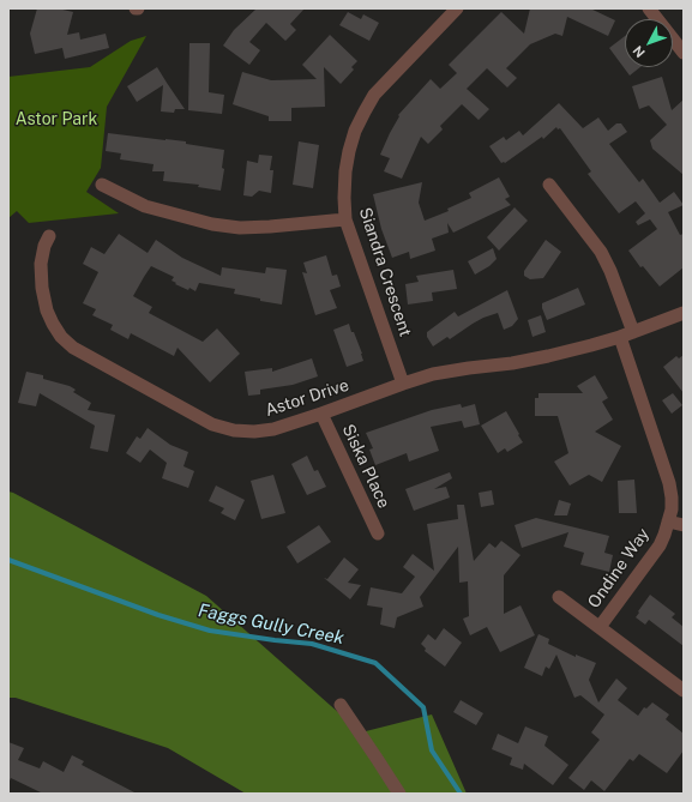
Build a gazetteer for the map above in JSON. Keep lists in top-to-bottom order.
{
  "streets": {
    "street": [
      "Siandra Crescent",
      "Astor Drive",
      "Siska Place",
      "Ondine Way"
    ]
  },
  "crossings": [
    ["Siandra Crescent", "Astor Drive"],
    ["Astor Drive", "Siska Place"],
    ["Astor Drive", "Ondine Way"]
  ],
  "water": ["Faggs Gully Creek"],
  "parks": ["Astor Park"],
  "north": "bottom left"
}
